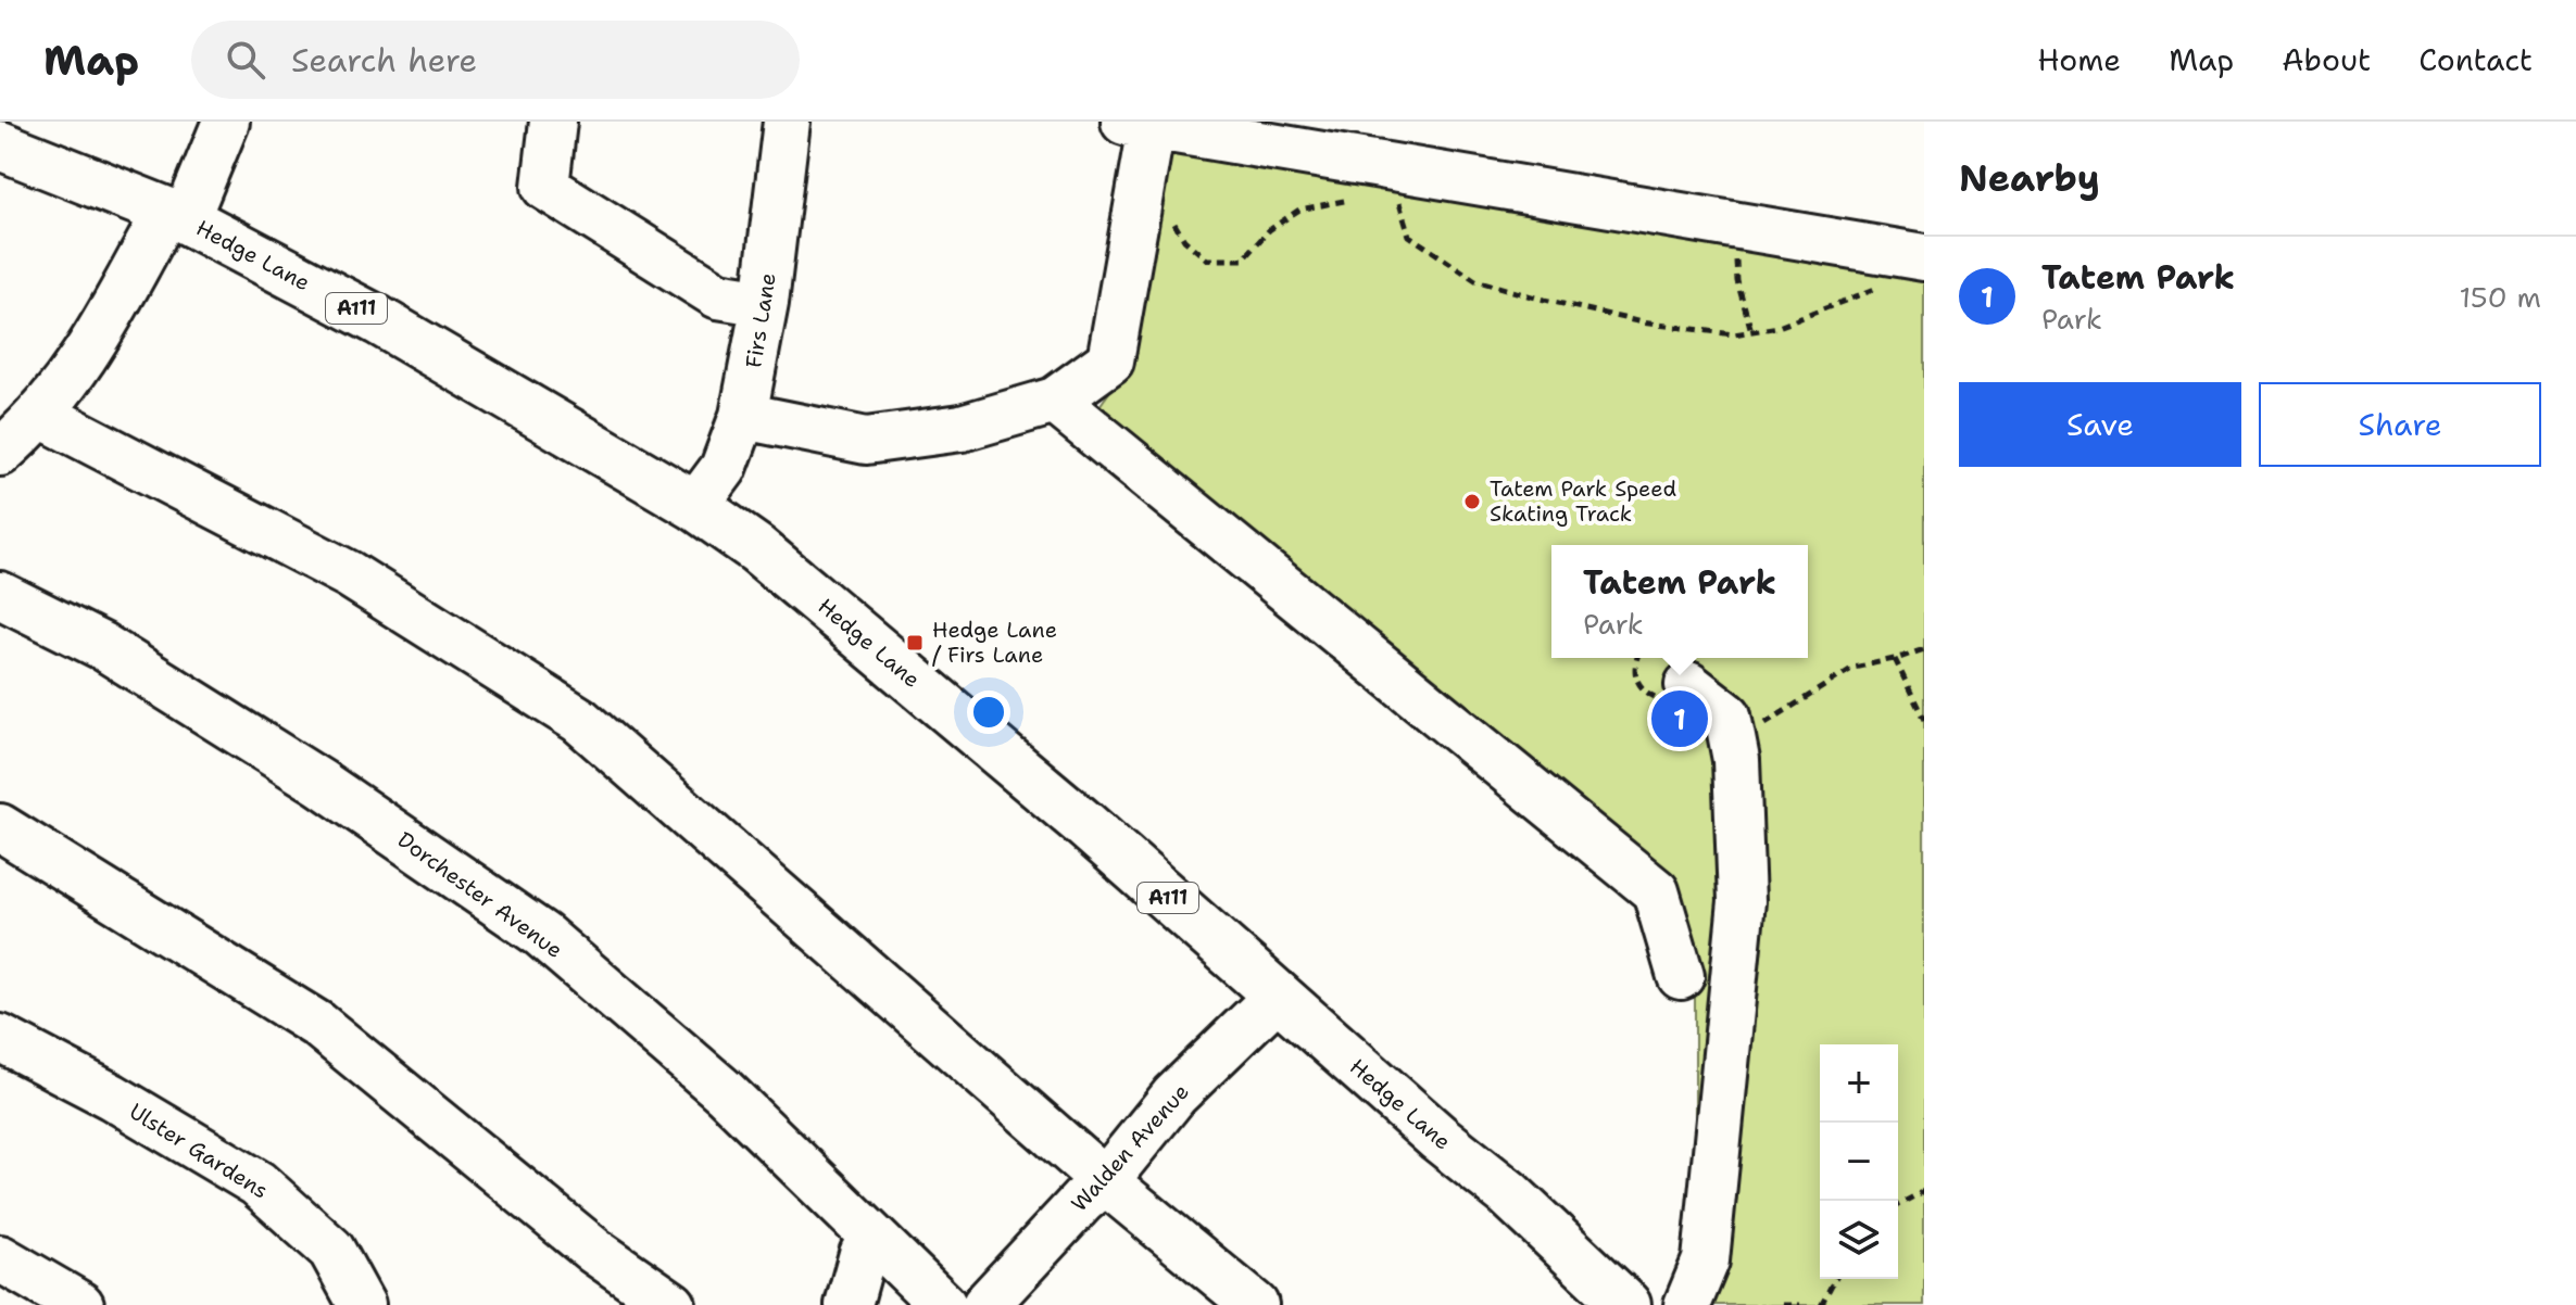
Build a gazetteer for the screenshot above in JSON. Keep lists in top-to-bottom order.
{
  "streets": {
    "main road": ["Hedge Lane", "A111"],
    "street": [
      "Firs Lane",
      "Dorchester Avenue",
      "Walden Avenue",
      "Ulster Gardens"
    ]
  },
  "crossings": [
    ["Hedge Lane", "Firs Lane"],
    ["Hedge Lane", "Walden Avenue"]
  ],
  "places": {
    "other": ["Tatem Park Speed Skating Track"],
    "transit": ["Hedge Lane / Firs Lane"]
  },
  "page": {
    "header": "Map",
    "search": "Search here",
    "nav": [
      "Home",
      "Map",
      "About",
      "Contact"
    ],
    "heading": "Nearby",
    "list": [
      {
        "mark": "1",
        "name": "Tatem Park",
        "note": "Park",
        "value": "150 m"
      }
    ],
    "buttons": ["Save", "Share"],
    "popup": ["Tatem Park", "Park"],
    "pins": "1",
    "map_buttons": ["+", "−"]
  }
}
